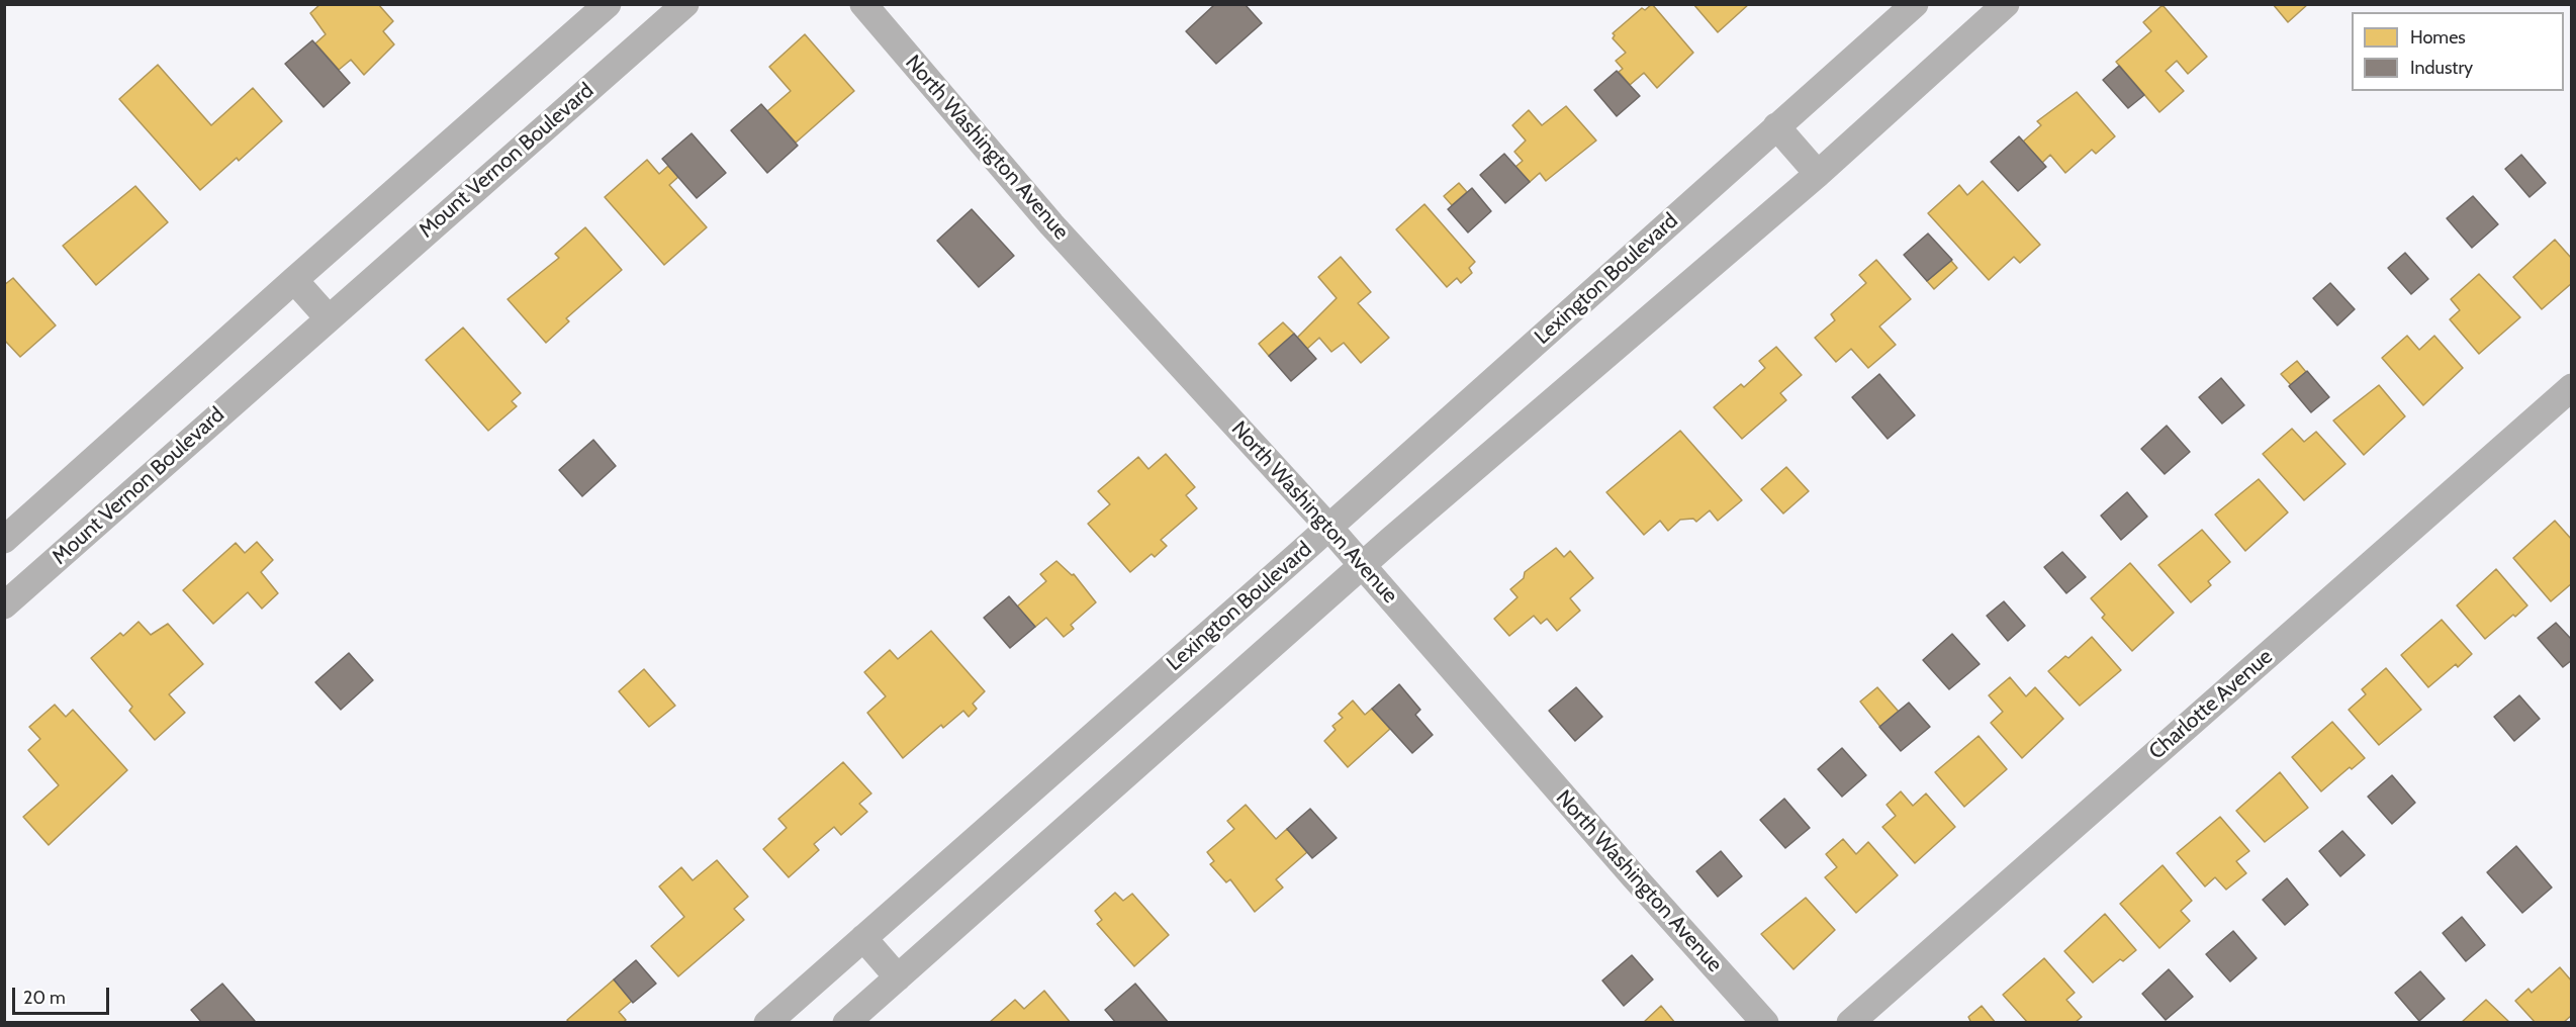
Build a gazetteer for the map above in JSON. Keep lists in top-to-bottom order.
{
  "streets": {
    "street": [
      "North Washington Avenue",
      "Mount Vernon Boulevard",
      "Lexington Boulevard",
      "Charlotte Avenue"
    ]
  },
  "crossings": [
    ["North Washington Avenue", "Lexington Boulevard"]
  ],
  "legend": ["Homes", "Industry"],
  "scale_bar": "20 m"
}
